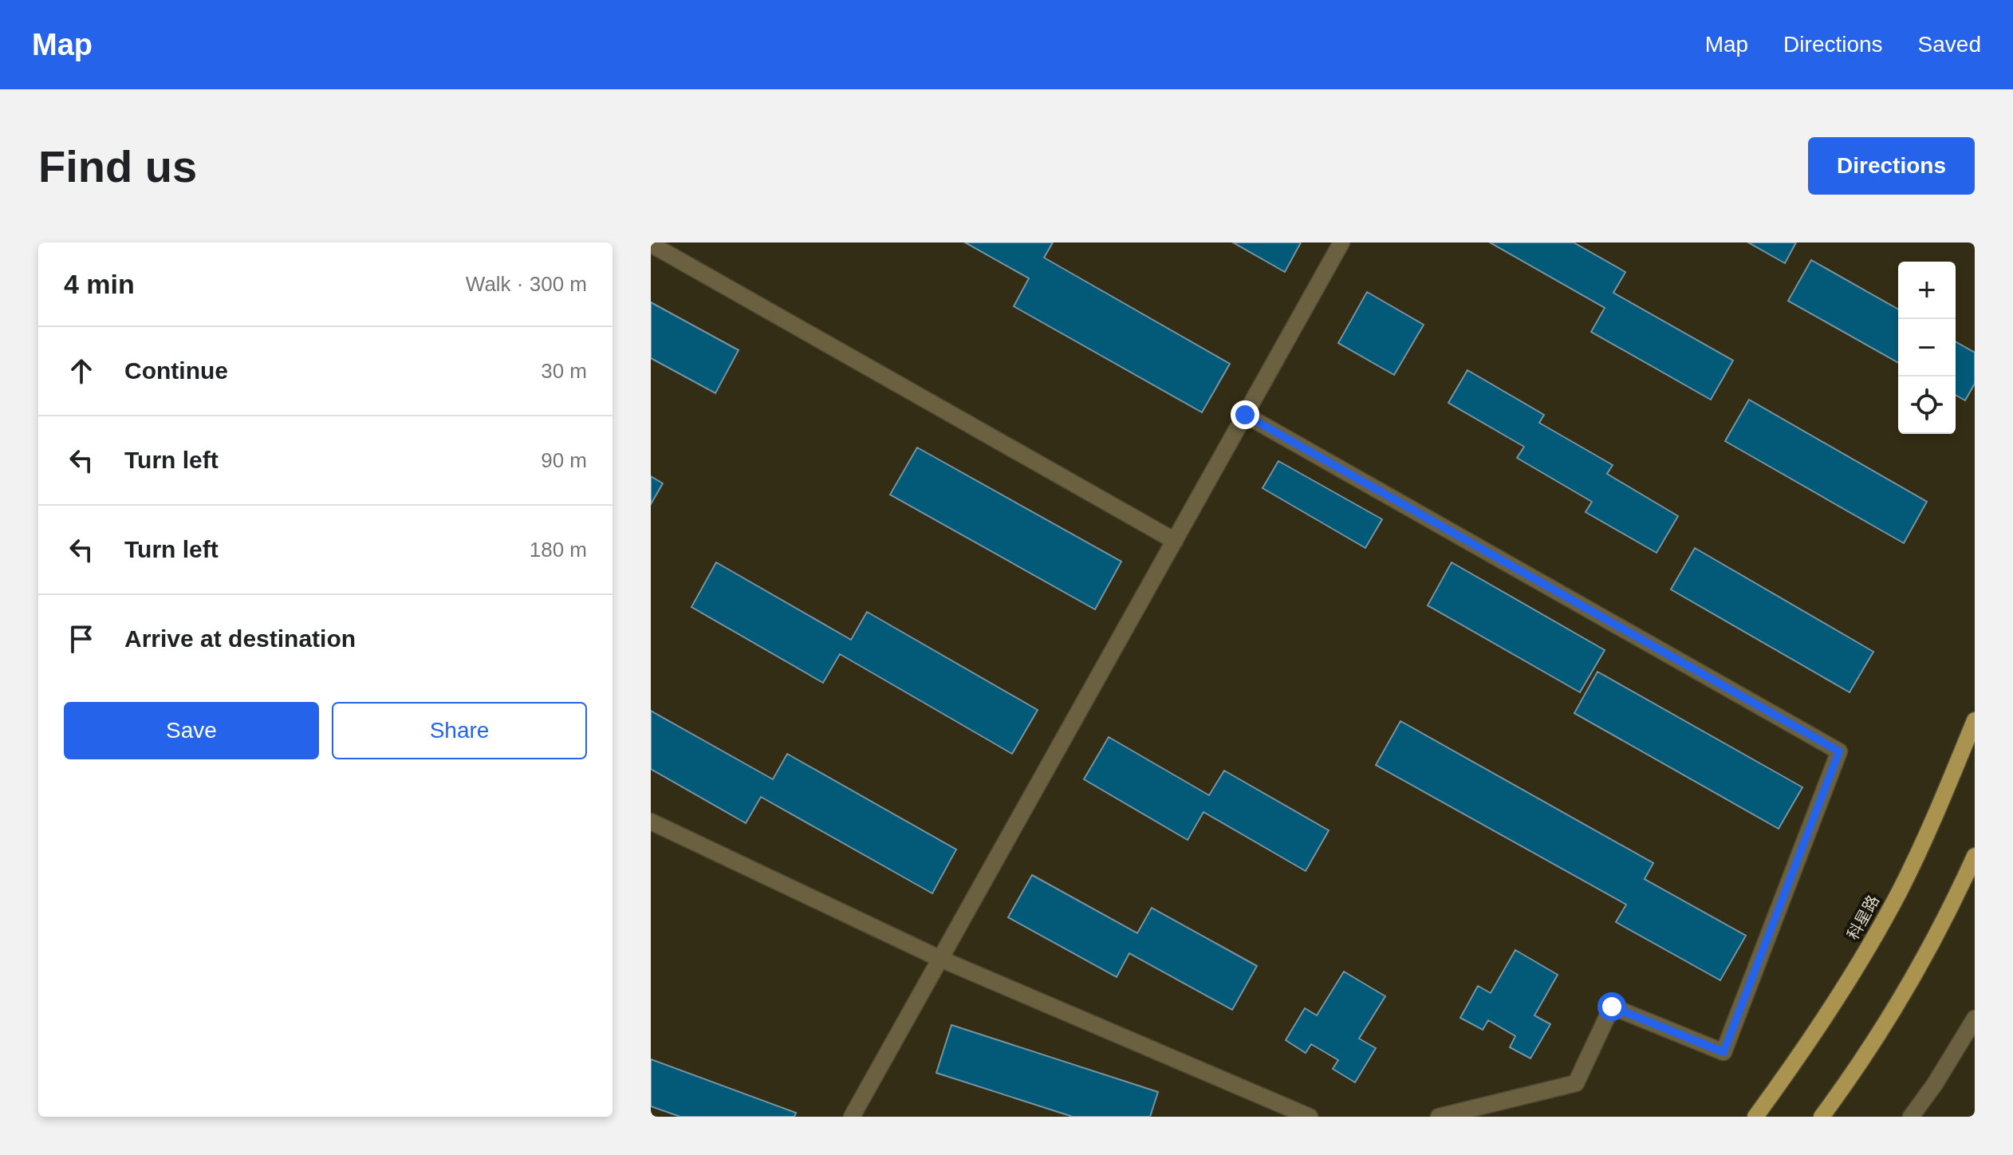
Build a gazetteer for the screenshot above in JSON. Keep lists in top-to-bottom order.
{
  "streets": {
    "main road": ["科星路"]
  },
  "page": {
    "header": "Map",
    "nav": ["Map", "Directions", "Saved"],
    "buttons": [
      "Directions",
      ["Save", "Share"]
    ],
    "title": "Find us",
    "heading": ["4 min", "Walk · 300 m"],
    "map_buttons": ["+", "−"],
    "list": [
      ["Continue", "30 m"],
      ["Turn left", "90 m"],
      ["Turn left", "180 m"],
      "Arrive at destination"
    ]
  }
}
